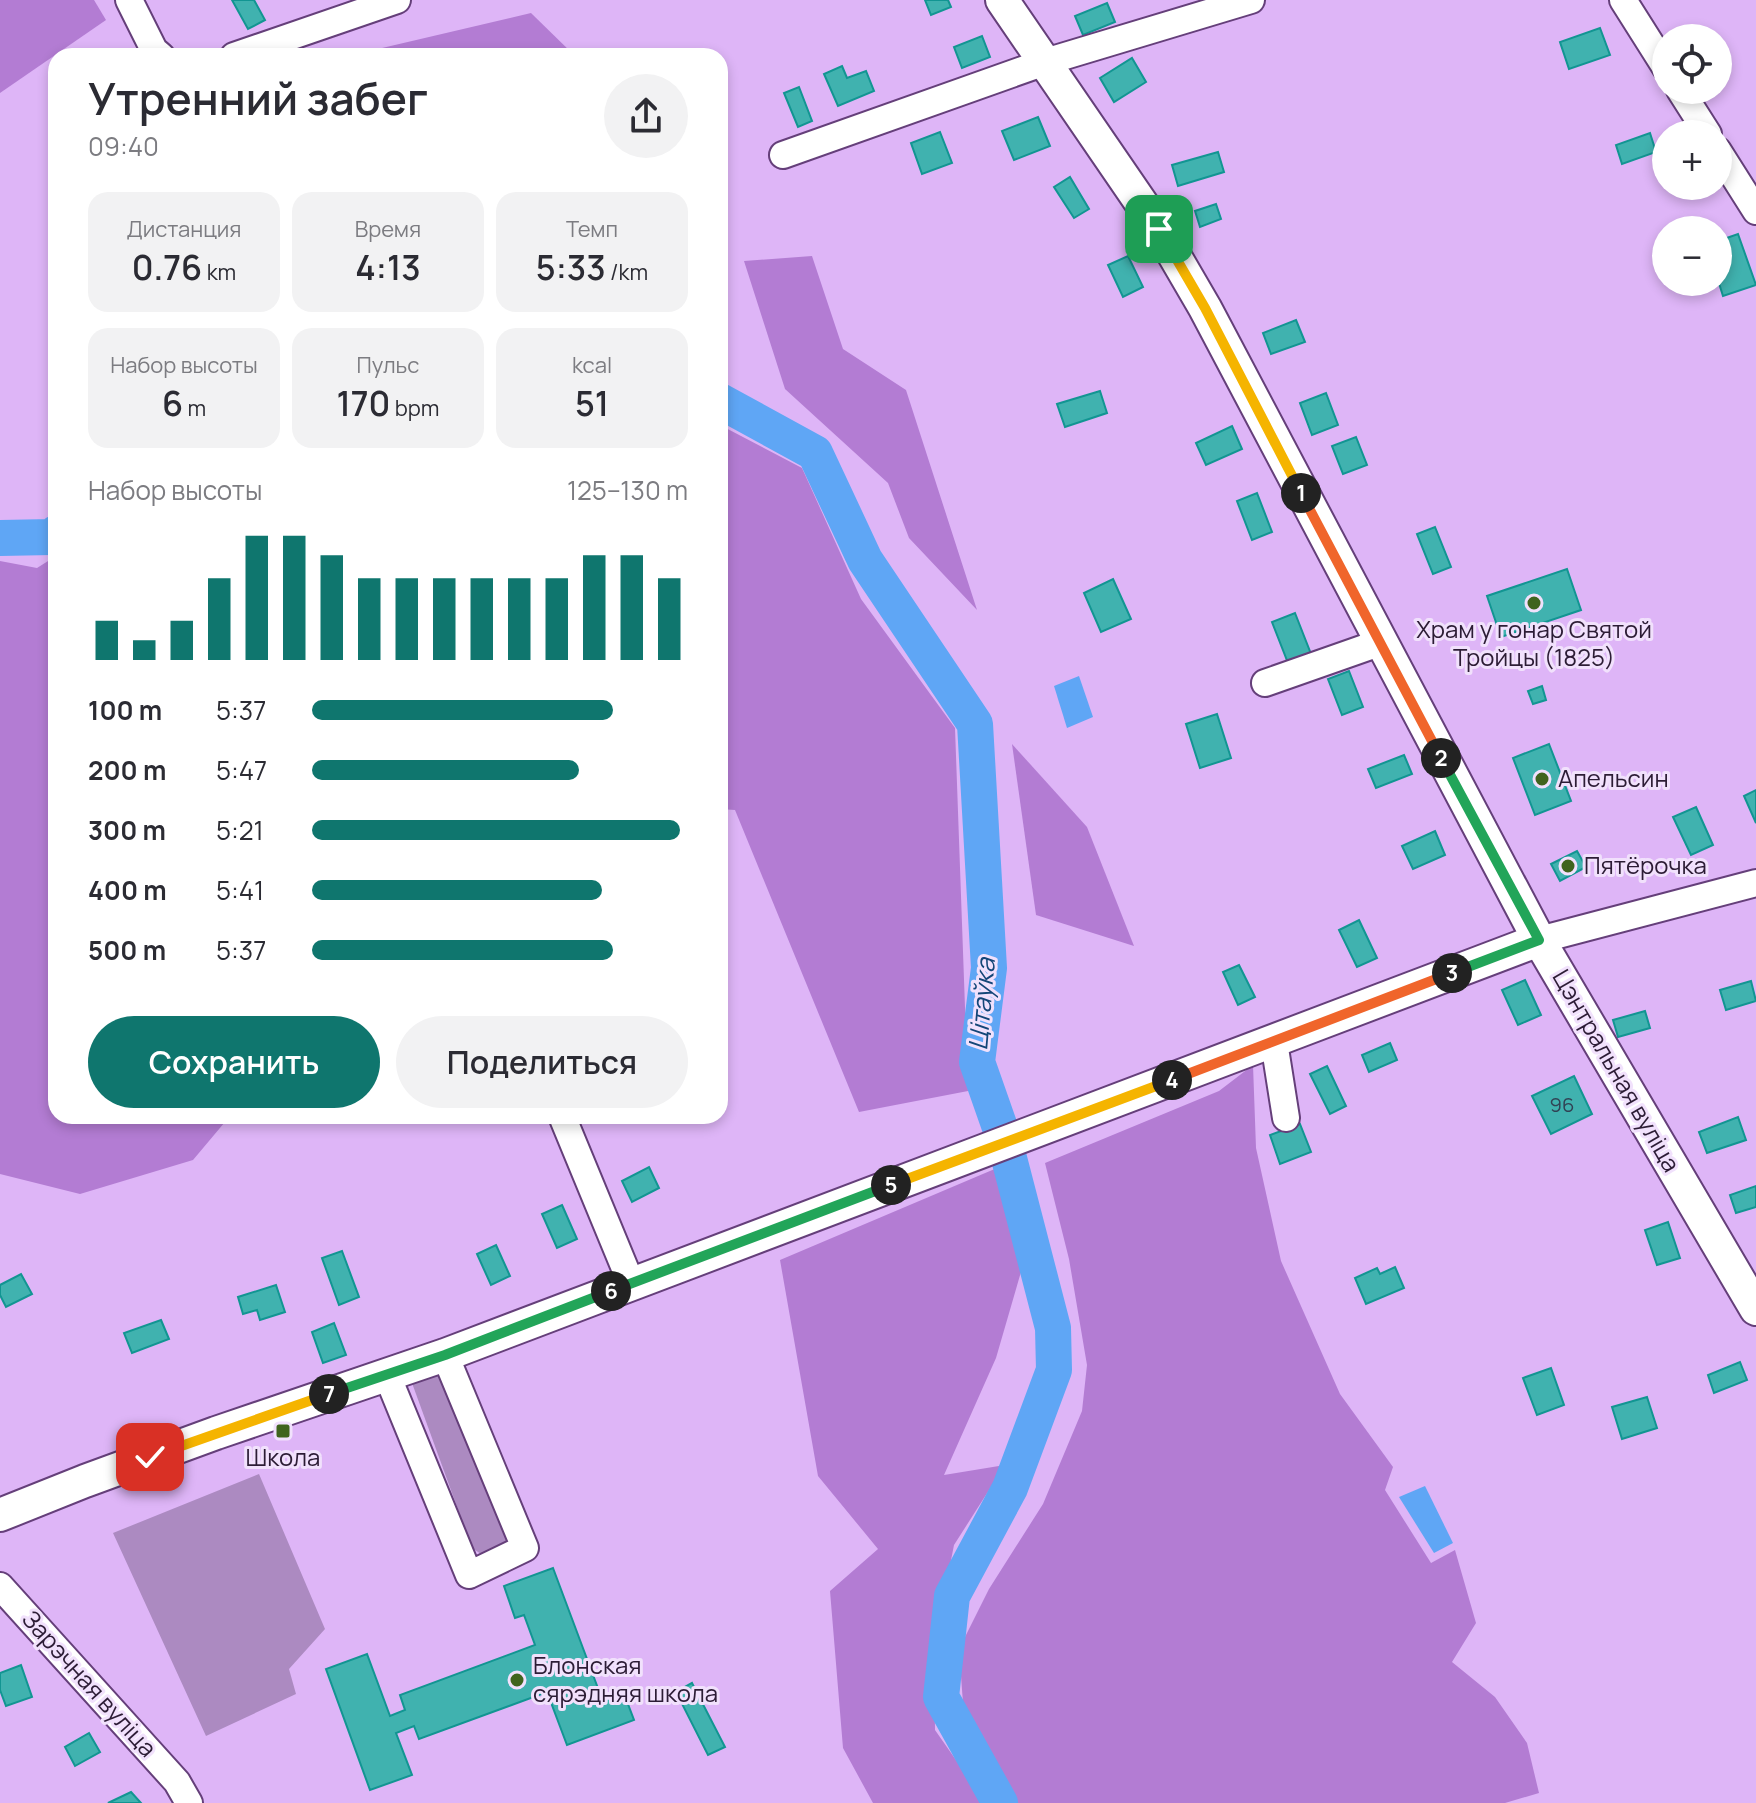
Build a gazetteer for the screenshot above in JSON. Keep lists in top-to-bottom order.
{
  "streets": {
    "main road": ["Цэнтральная вуліца"],
    "street": ["Зарэчная вуліца"]
  },
  "water": ["Цітаўка"],
  "places": {
    "other": [
      "Храм у гонар Святой Тройцы (1825)",
      "Апельсин",
      "Пятёрочка",
      "Блонская сярэдняя школа"
    ],
    "transit": ["Школа"]
  },
  "house_numbers": ["96"],
  "page": {
    "map_buttons": ["+", "−"],
    "heading": ["Утренний забег", "09:40"],
    "stats": [
      ["Дистанция", "0.76 km"],
      ["Время", "4:13"],
      ["Темп", "5:33 /km"],
      ["Набор высоты", "6 m"],
      ["Пульс", "170 bpm"],
      ["kcal", "51"]
    ],
    "chart": ["Набор высоты", "125–130 m"],
    "pins": [
      "1",
      "2",
      "3",
      "4",
      "5",
      "6",
      "7"
    ],
    "list": [
      {
        "name": "100 m",
        "note": "5:37"
      },
      {
        "name": "200 m",
        "note": "5:47"
      },
      {
        "name": "300 m",
        "note": "5:21"
      },
      {
        "name": "400 m",
        "note": "5:41"
      },
      {
        "name": "500 m",
        "note": "5:37"
      }
    ],
    "buttons": ["Сохранить", "Поделиться"]
  }
}
